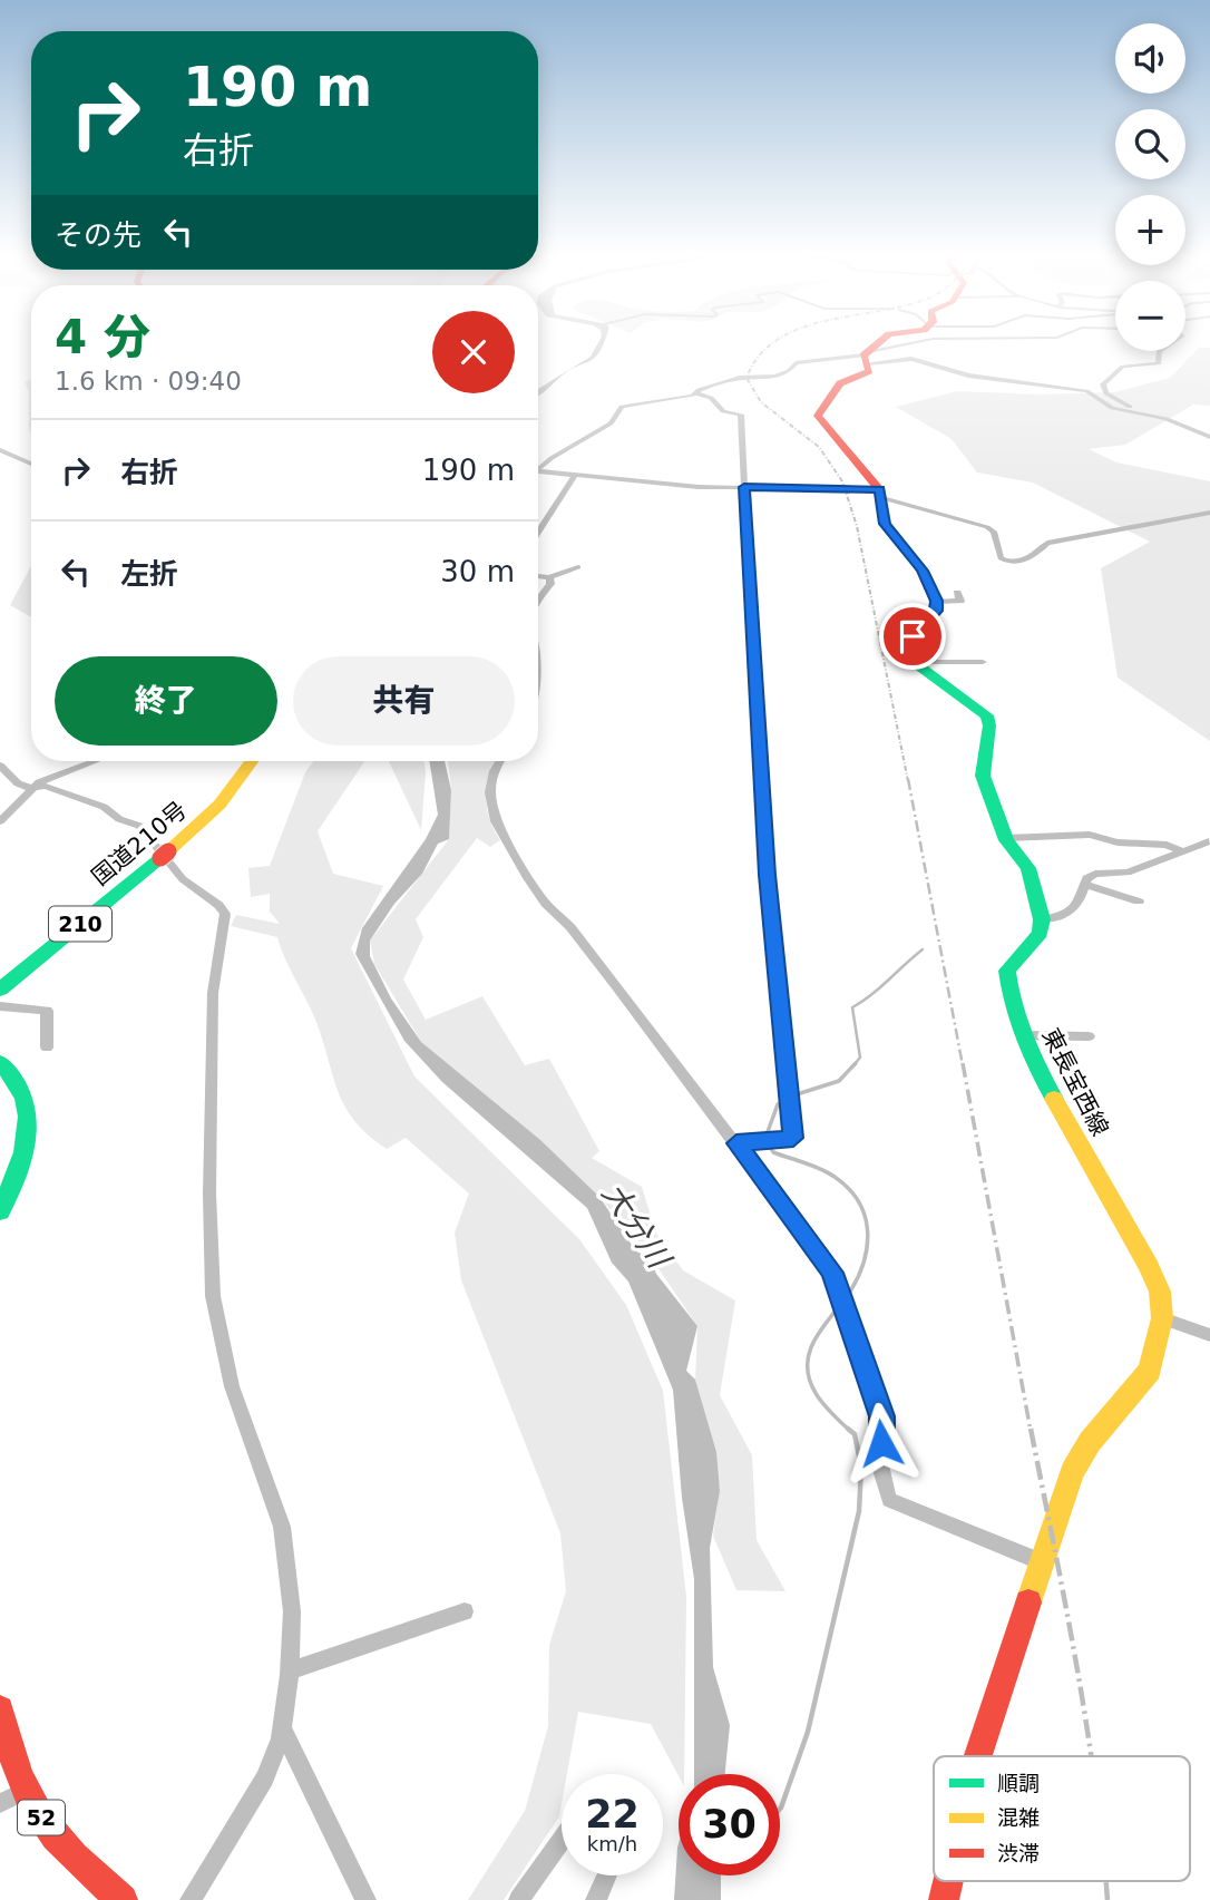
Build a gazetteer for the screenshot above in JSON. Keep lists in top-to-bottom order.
{
  "streets": {
    "main road": [
      "国道210号",
      "210",
      "東長宝西線",
      "52"
    ]
  },
  "water": ["大分川"],
  "legend": ["順調", "混雑", "渋滞"],
  "page": {
    "map_buttons": ["+", "−"],
    "turn": ["190 m", "右折"],
    "then": "その先",
    "heading": ["4 分", "1.6 km · 09:40"],
    "list": [
      {
        "name": "右折",
        "value": "190 m"
      },
      {
        "name": "左折",
        "value": "30 m"
      }
    ],
    "buttons": ["終了", "共有"],
    "speed": "22 km/h",
    "limit": "30"
  }
}
